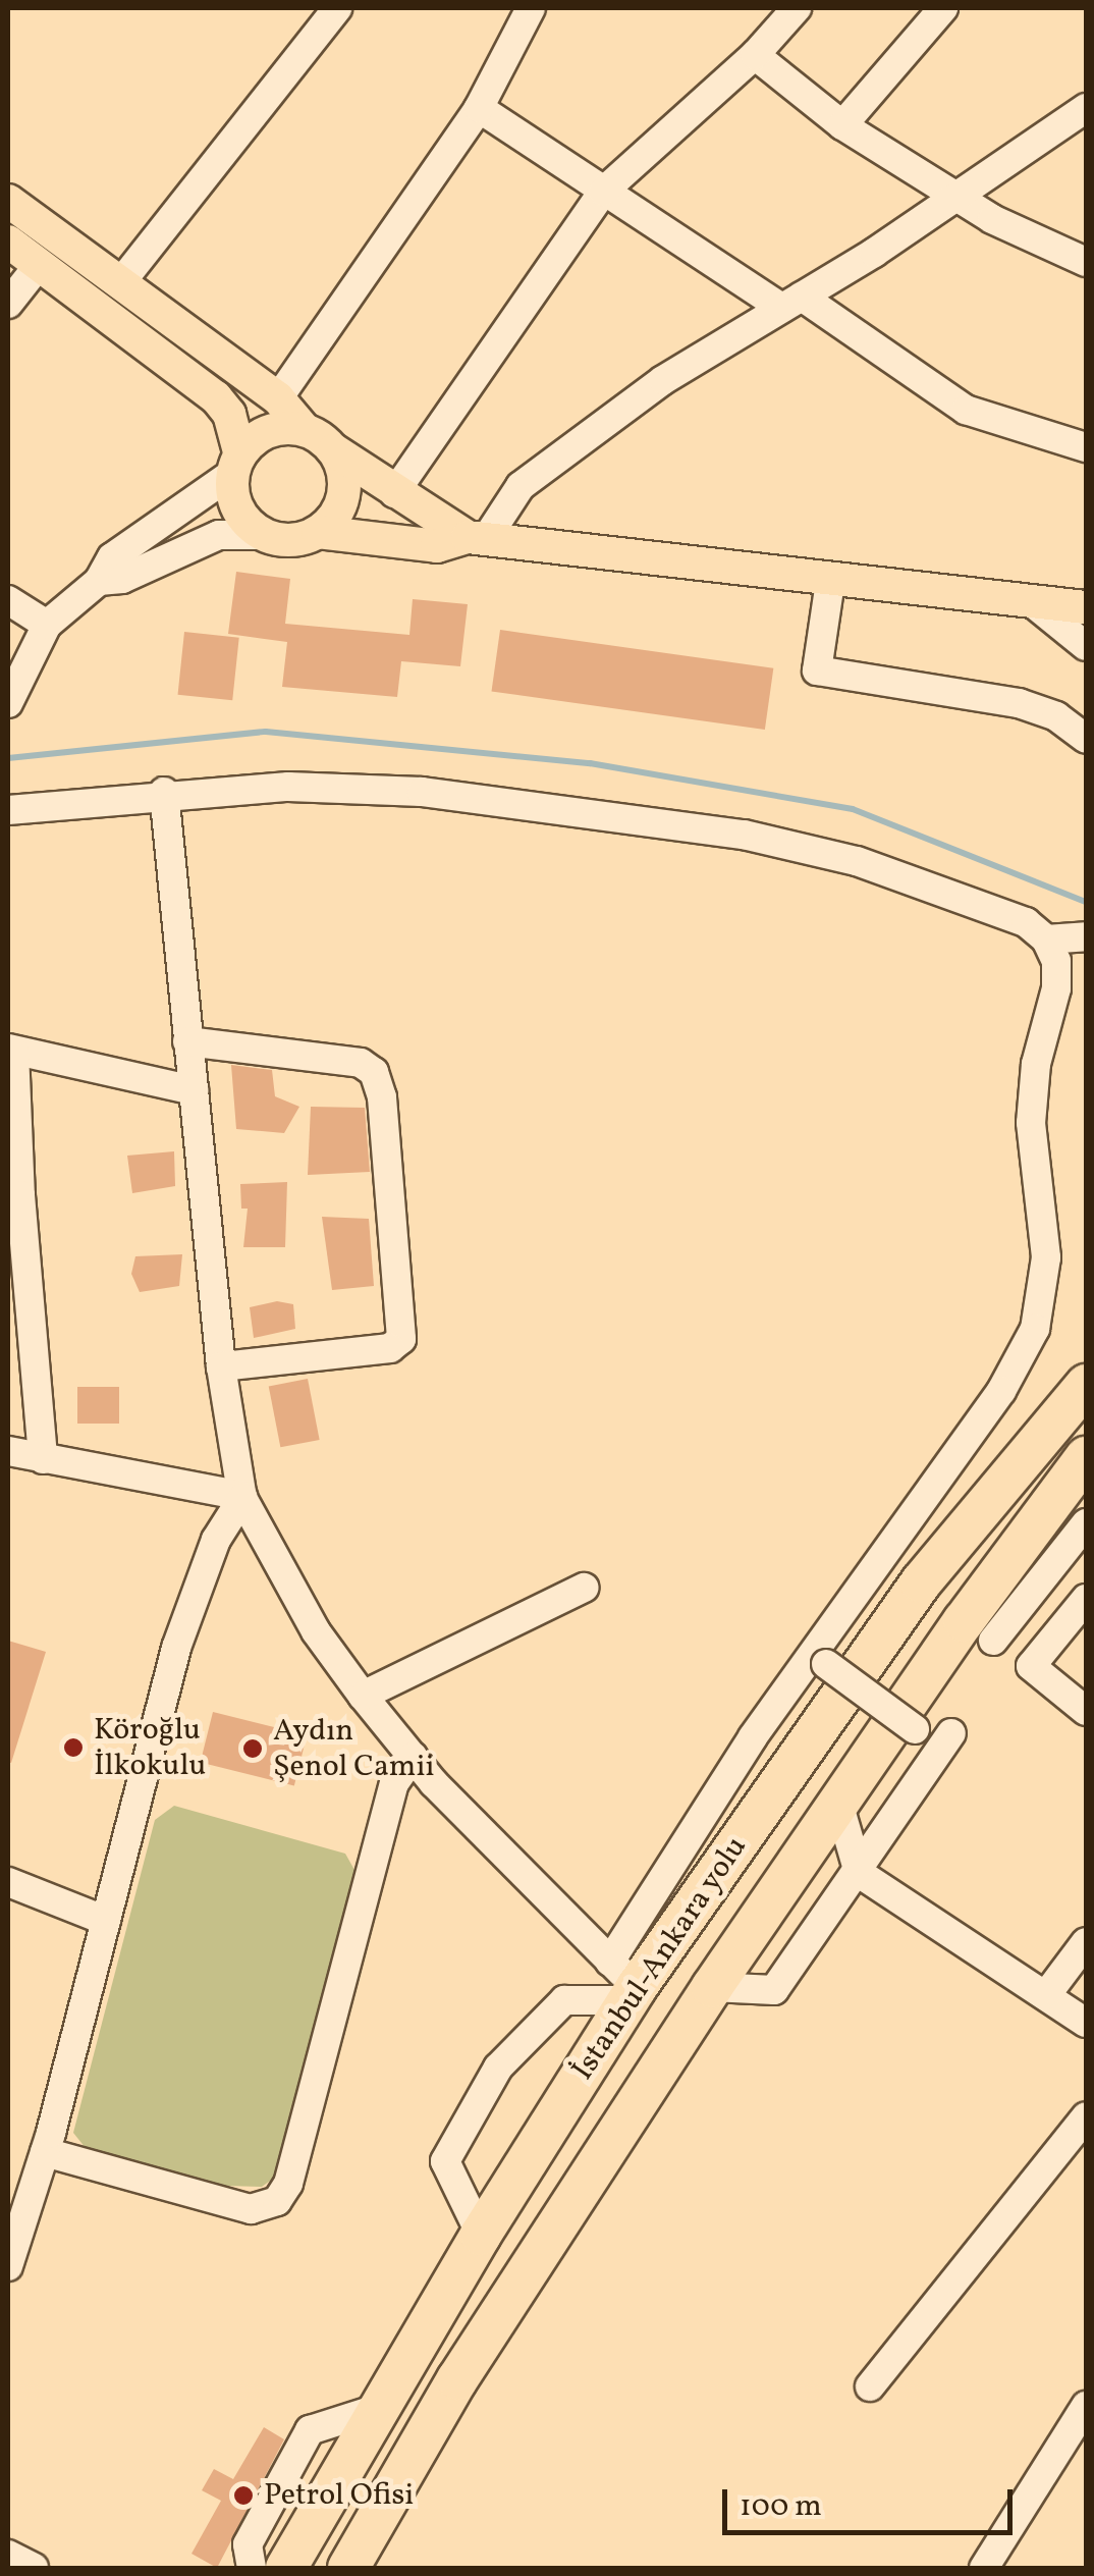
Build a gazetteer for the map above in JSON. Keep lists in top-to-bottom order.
{
  "streets": {
    "highway": ["İstanbul-Ankara yolu"]
  },
  "places": ["Köroğlu İlkokulu", "Aydın Şenol Camii", "Petrol Ofisi"],
  "scale_bar": "100 m"
}
